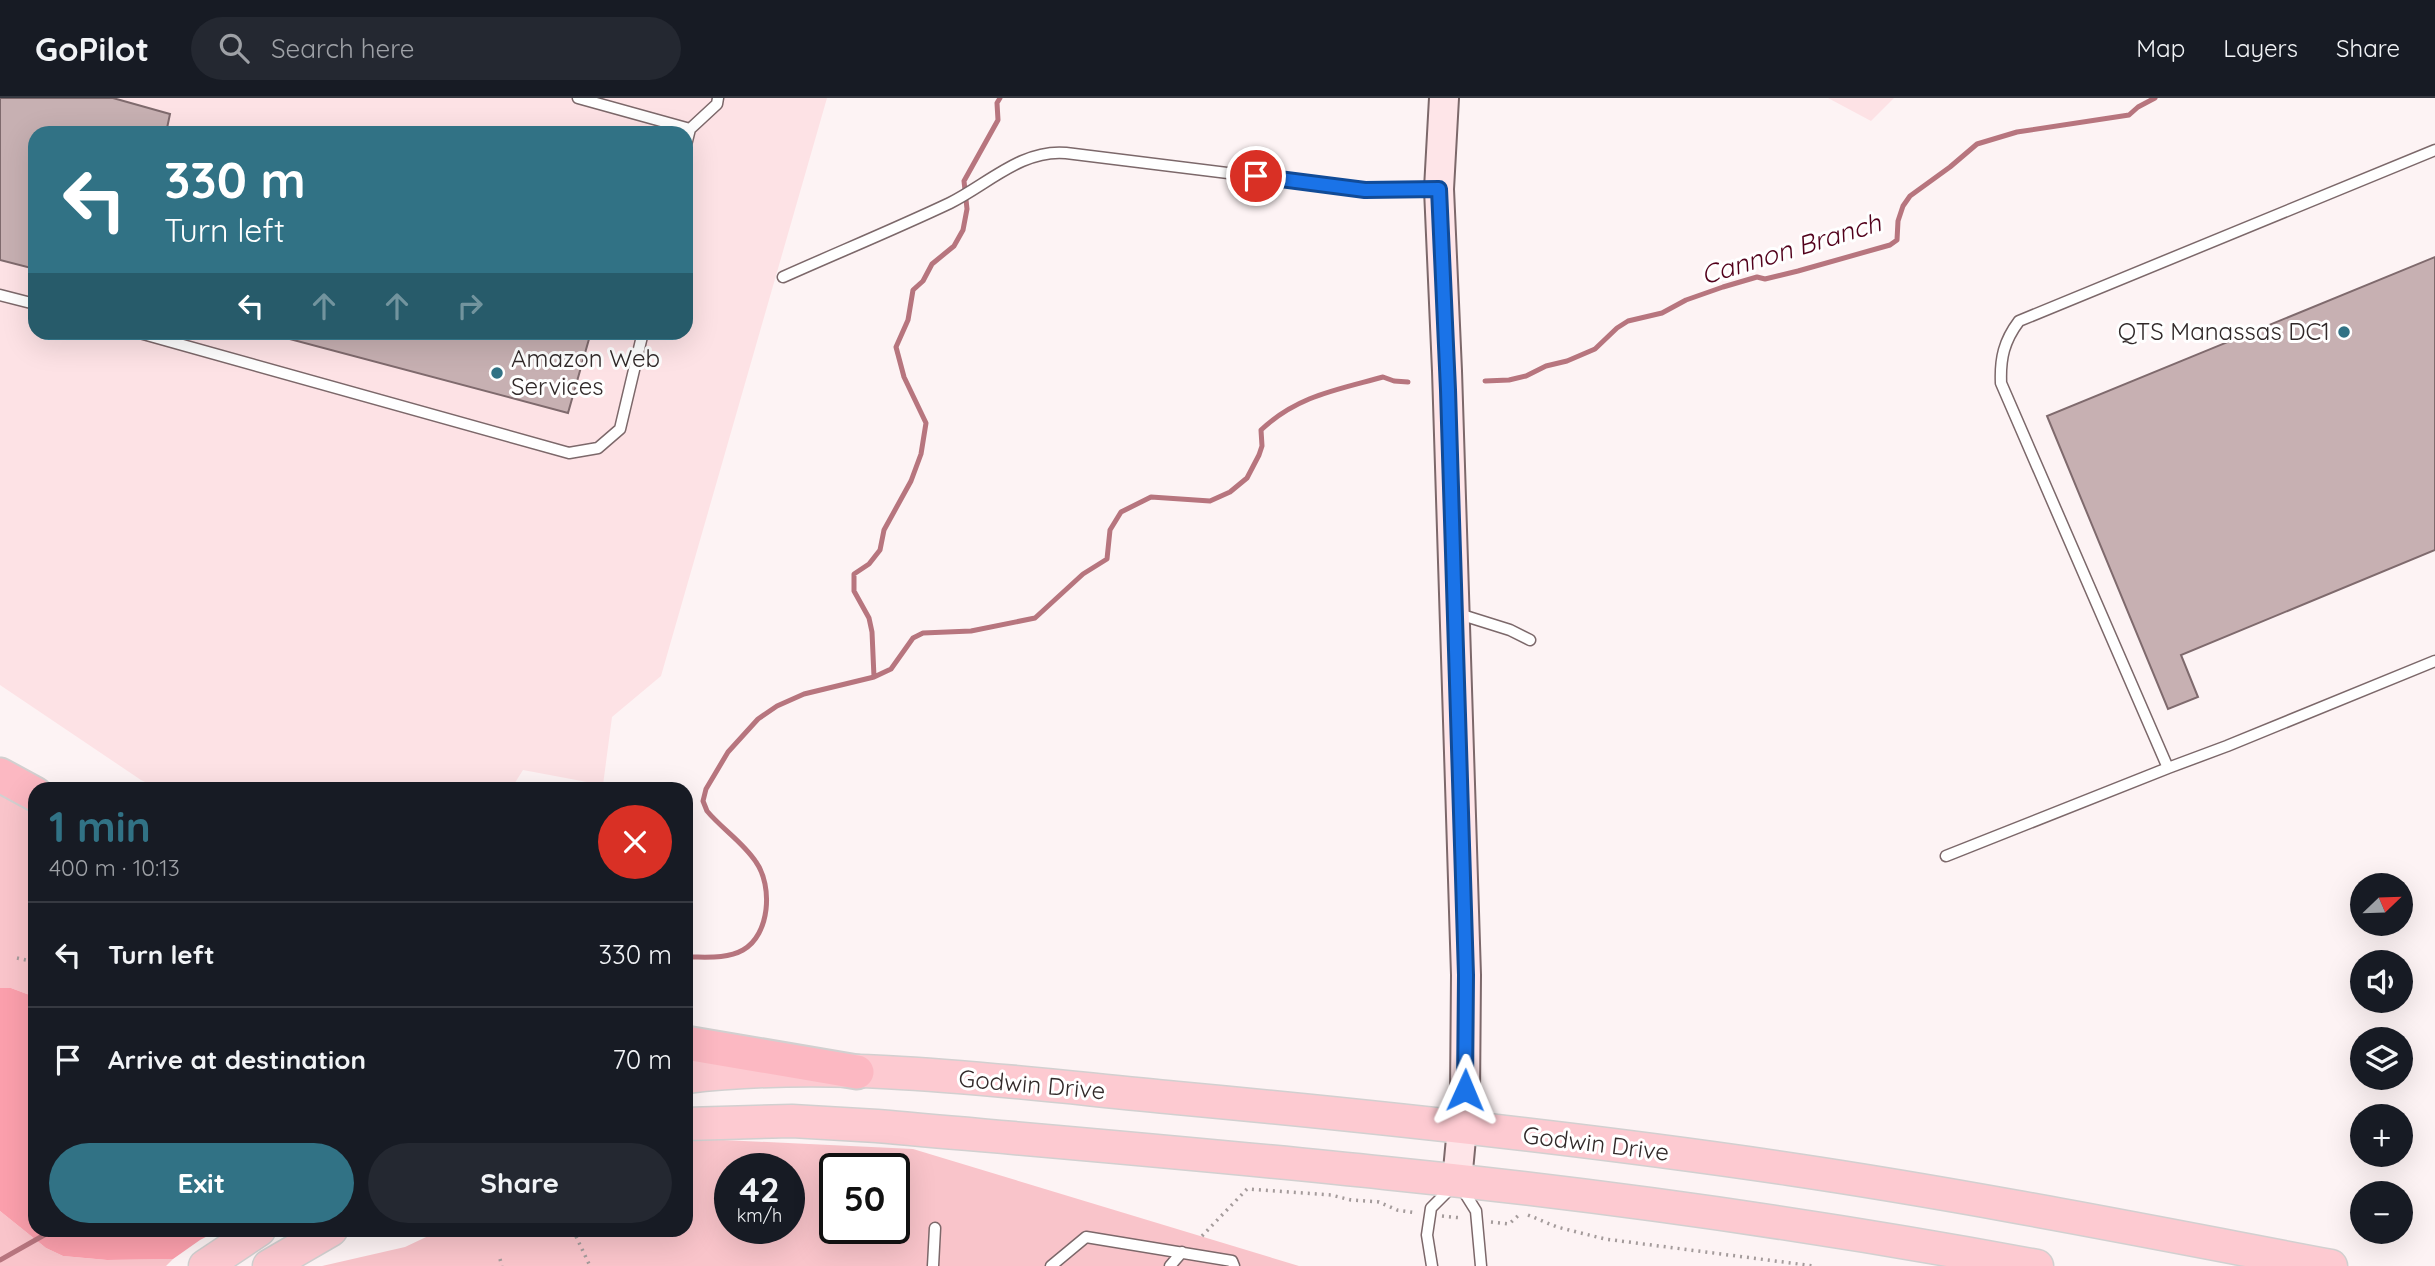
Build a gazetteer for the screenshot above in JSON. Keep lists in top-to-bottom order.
{
  "streets": {
    "main road": ["Godwin Drive"]
  },
  "water": ["Cannon Branch"],
  "places": ["QTS Manassas DC1", "Amazon Web Services"],
  "north": "top right",
  "page": {
    "header": "GoPilot",
    "search": "Search here",
    "nav": ["Map", "Layers", "Share"],
    "turn": ["330 m", "Turn left"],
    "heading": ["1 min", "400 m · 10:13"],
    "map_buttons": ["+", "−"],
    "list": [
      {
        "name": "Turn left",
        "value": "330 m"
      },
      {
        "name": "Arrive at destination",
        "value": "70 m"
      }
    ],
    "buttons": ["Exit", "Share"],
    "speed": "42 km/h",
    "limit": "50"
  }
}
